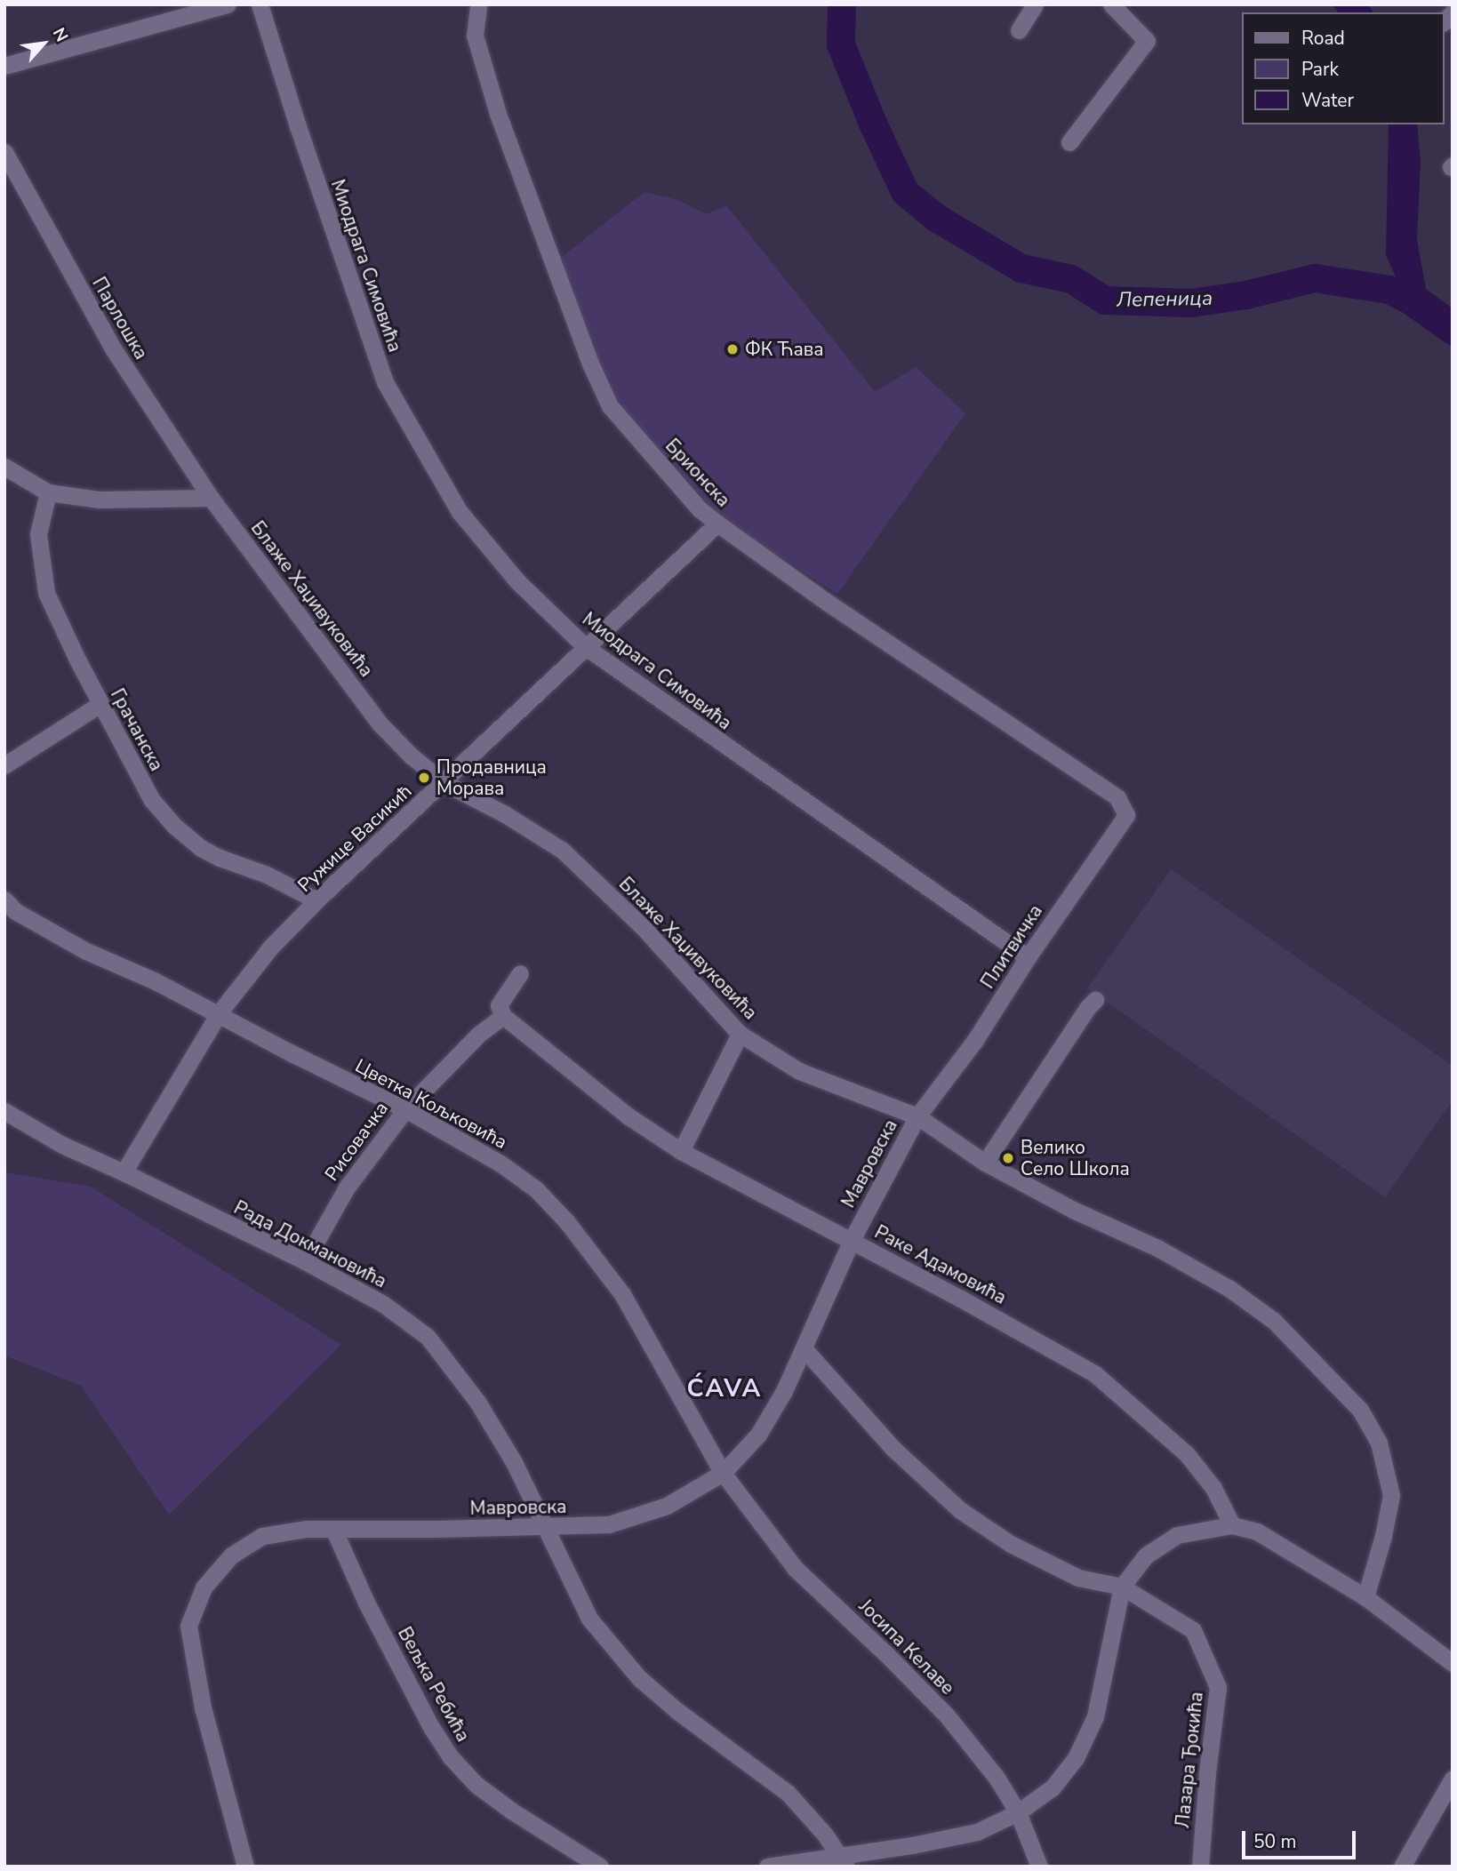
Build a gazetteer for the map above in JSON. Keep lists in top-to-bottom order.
{
  "streets": {
    "street": [
      "Миодрага Симовића",
      "Парлошка",
      "Брионска",
      "Блаже Хаџивуковића",
      "Грачанска",
      "Ружице Васикић",
      "Плитвичка",
      "Цветка Кољковића",
      "Рисовачка",
      "Мавровска",
      "Рада Докмановића",
      "Раке Адамовића",
      "Јосипа Келаве",
      "Вељка Ребића",
      "Лазара Ђокића"
    ]
  },
  "crossings": [
    ["Миодрага Симовића", "Ружице Васикић"],
    ["Миодрага Симовића", "Плитвичка"],
    ["Парлошка", "Блаже Хаџивуковића"],
    ["Брионска", "Ружице Васикић"],
    ["Брионска", "Плитвичка"],
    ["Блаже Хаџивуковића", "Ружице Васикић"],
    ["Блаже Хаџивуковића", "Плитвичка"],
    ["Блаже Хаџивуковића", "Мавровска"],
    ["Грачанска", "Ружице Васикић"],
    ["Ружице Васикић", "Цветка Кољковића"],
    ["Ружице Васикић", "Рада Докмановића"],
    ["Плитвичка", "Мавровска"],
    ["Цветка Кољковића", "Рисовачка"],
    ["Цветка Кољковића", "Мавровска"],
    ["Цветка Кољковића", "Јосипа Келаве"],
    ["Рисовачка", "Рада Докмановића"],
    ["Рисовачка", "Раке Адамовића"],
    ["Мавровска", "Рада Докмановића"],
    ["Мавровска", "Раке Адамовића"],
    ["Мавровска", "Јосипа Келаве"],
    ["Мавровска", "Вељка Ребића"],
    ["Мавровска", "Лазара Ђокића"]
  ],
  "districts": ["ĆAVA"],
  "water": ["Лепеница"],
  "places": ["ФК Ћава", "Продавница Морава", "Велико Село Школа"],
  "legend": ["Road", "Park", "Water"],
  "scale_bar": "50 m",
  "north": "top right"
}
